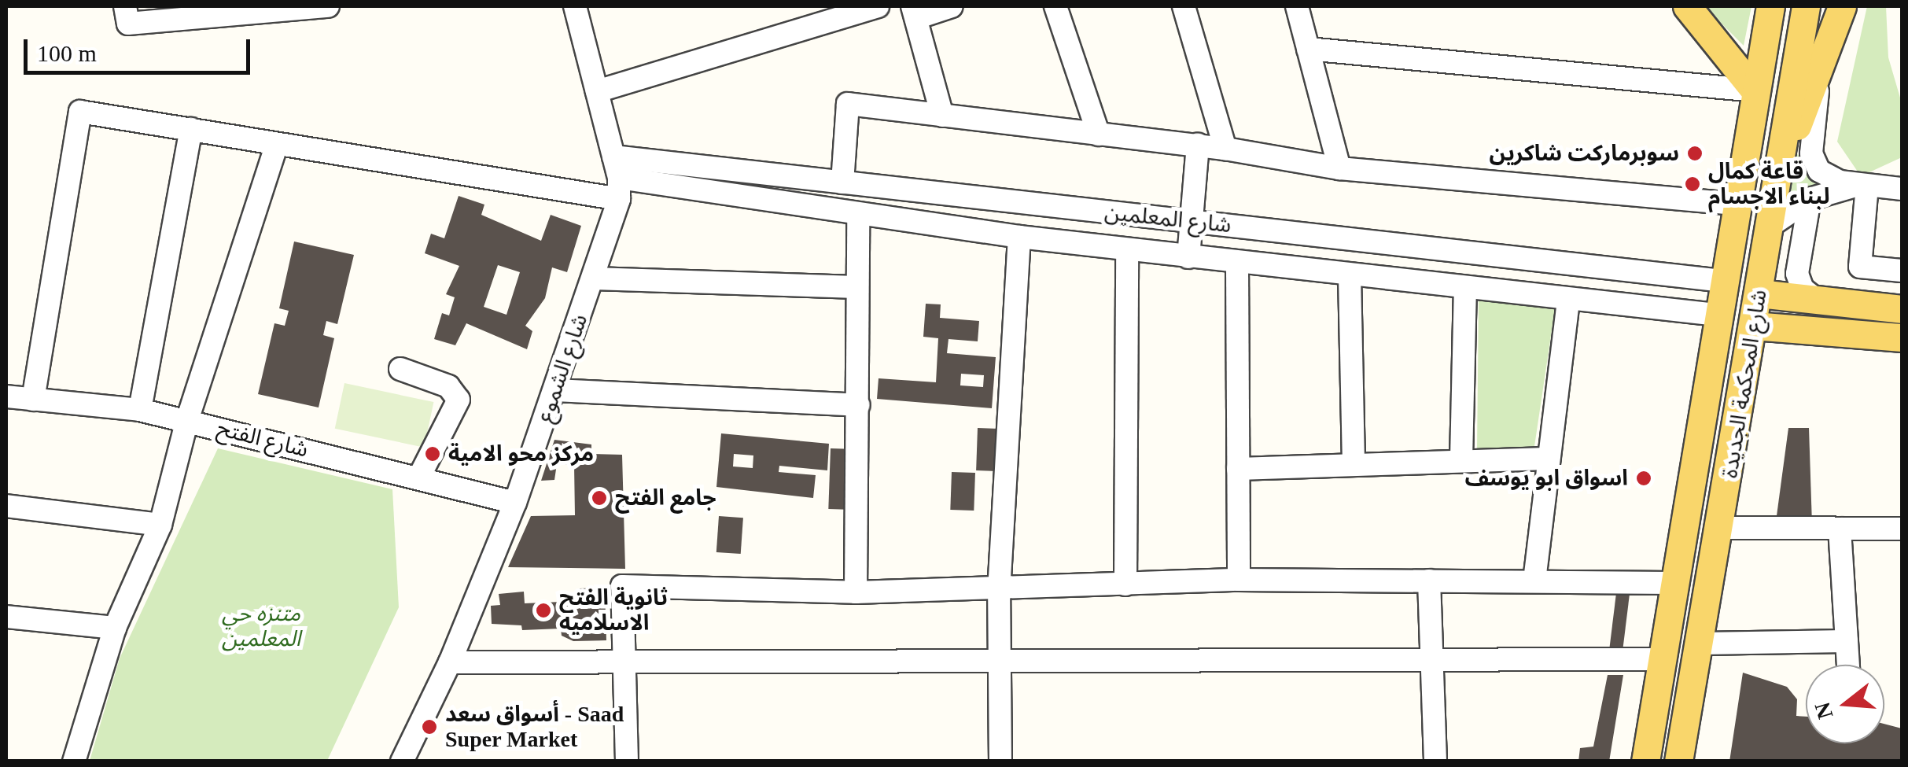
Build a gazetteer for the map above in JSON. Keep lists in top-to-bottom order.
{
  "streets": {
    "main road": ["شارع المحكمة الجديدة"],
    "street": ["شارع المعلمين", "شارع الشموع", "شارع الفتح"]
  },
  "crossings": [
    ["شارع المعلمين", "شارع الشموع"],
    ["شارع المعلمين", "شارع المحكمة الجديدة"],
    ["شارع المعلمين", "شارع الفتح"],
    ["شارع الشموع", "شارع الفتح"]
  ],
  "parks": ["متنزه حي المعلمين"],
  "places": [
    "سوبرماركت شاكرين",
    "قاعة كمال لبناء الاجسام",
    "مركز محو الامية",
    "اسواق ابو يوسف",
    "جامع الفتح",
    "ثانوية الفتح الاسلاميه",
    "أسواق سعد - Saad Super Market"
  ],
  "scale_bar": "100 m",
  "north": "left"
}
